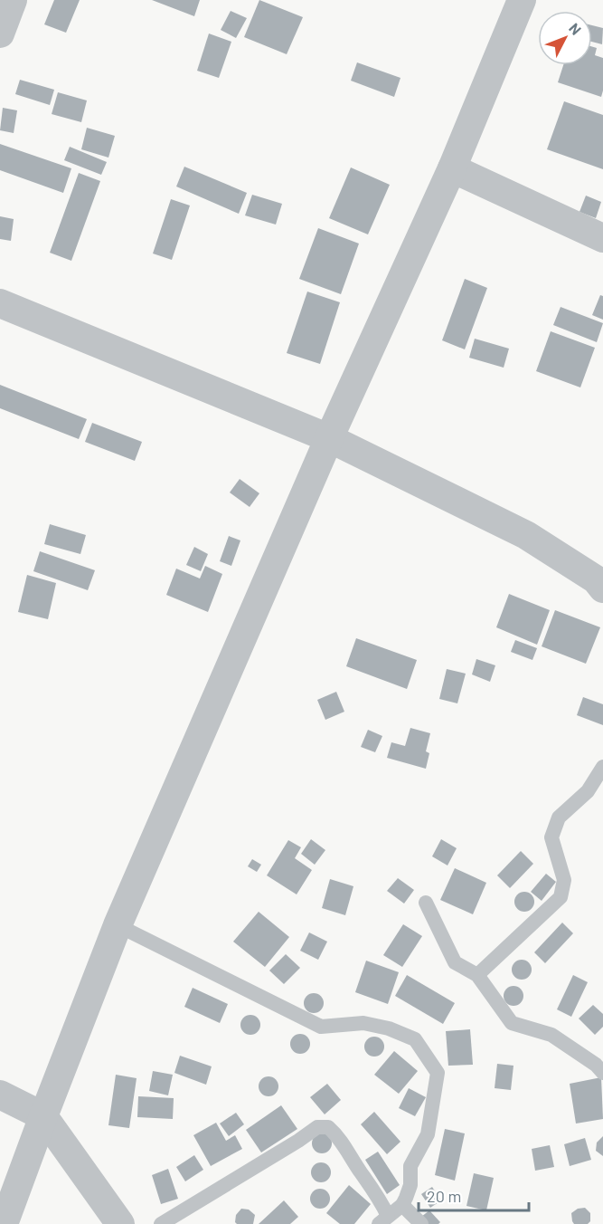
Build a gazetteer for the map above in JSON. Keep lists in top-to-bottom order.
{
  "scale_bar": "20 m",
  "north": "top right"
}
